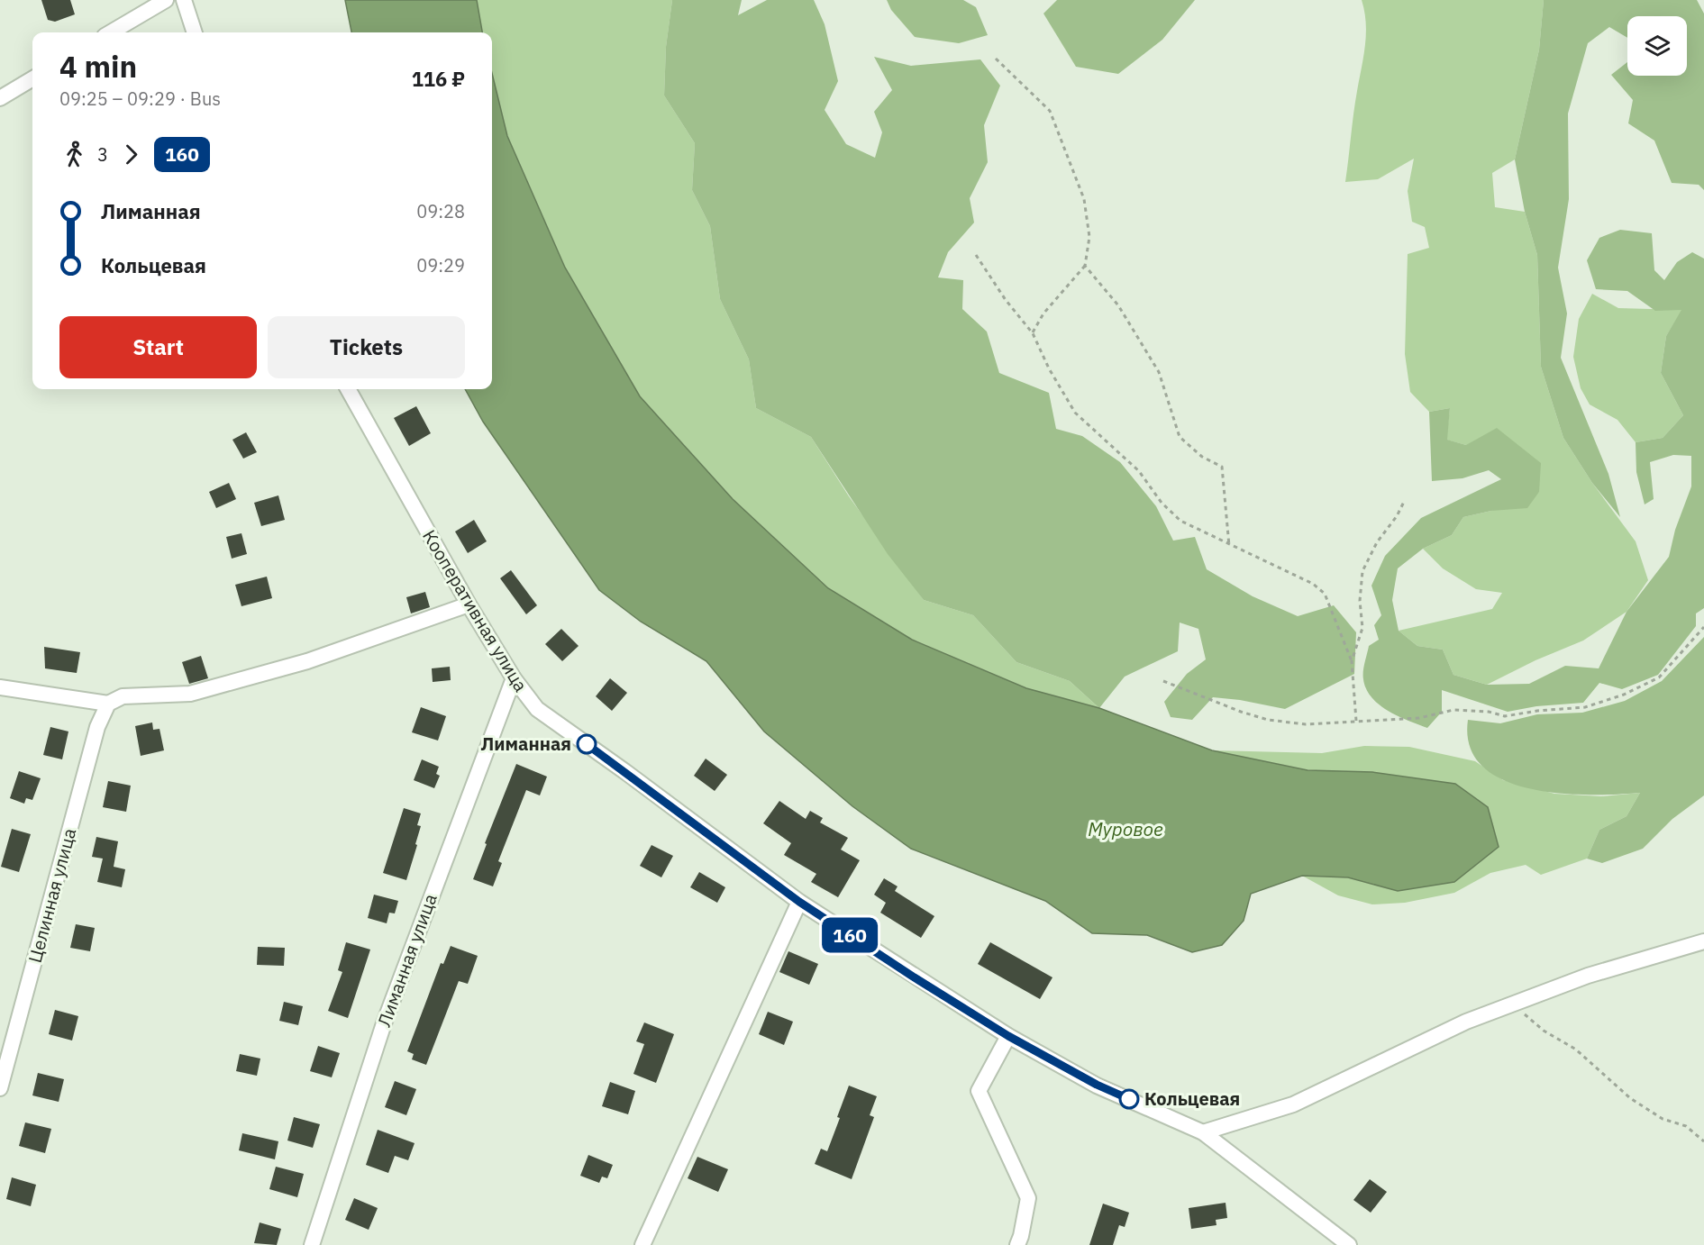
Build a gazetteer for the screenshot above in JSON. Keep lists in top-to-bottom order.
{
  "streets": {
    "street": ["Кооперативная улица", "Целинная улица", "Лиманная улица"]
  },
  "crossings": [
    ["Кооперативная улица", "Лиманная улица"]
  ],
  "water": ["Муровое"],
  "places": ["Лиманная", "Кольцевая"],
  "lines": ["bus line 160"],
  "page": {
    "on_map": "160",
    "heading": ["4 min", "09:25 – 09:29 · Bus", "116 ₽"],
    "legs": ["3", "160"],
    "list": [
      {
        "name": "Лиманная",
        "value": "09:28"
      },
      {
        "name": "Кольцевая",
        "value": "09:29"
      }
    ],
    "buttons": ["Start", "Tickets"]
  }
}
